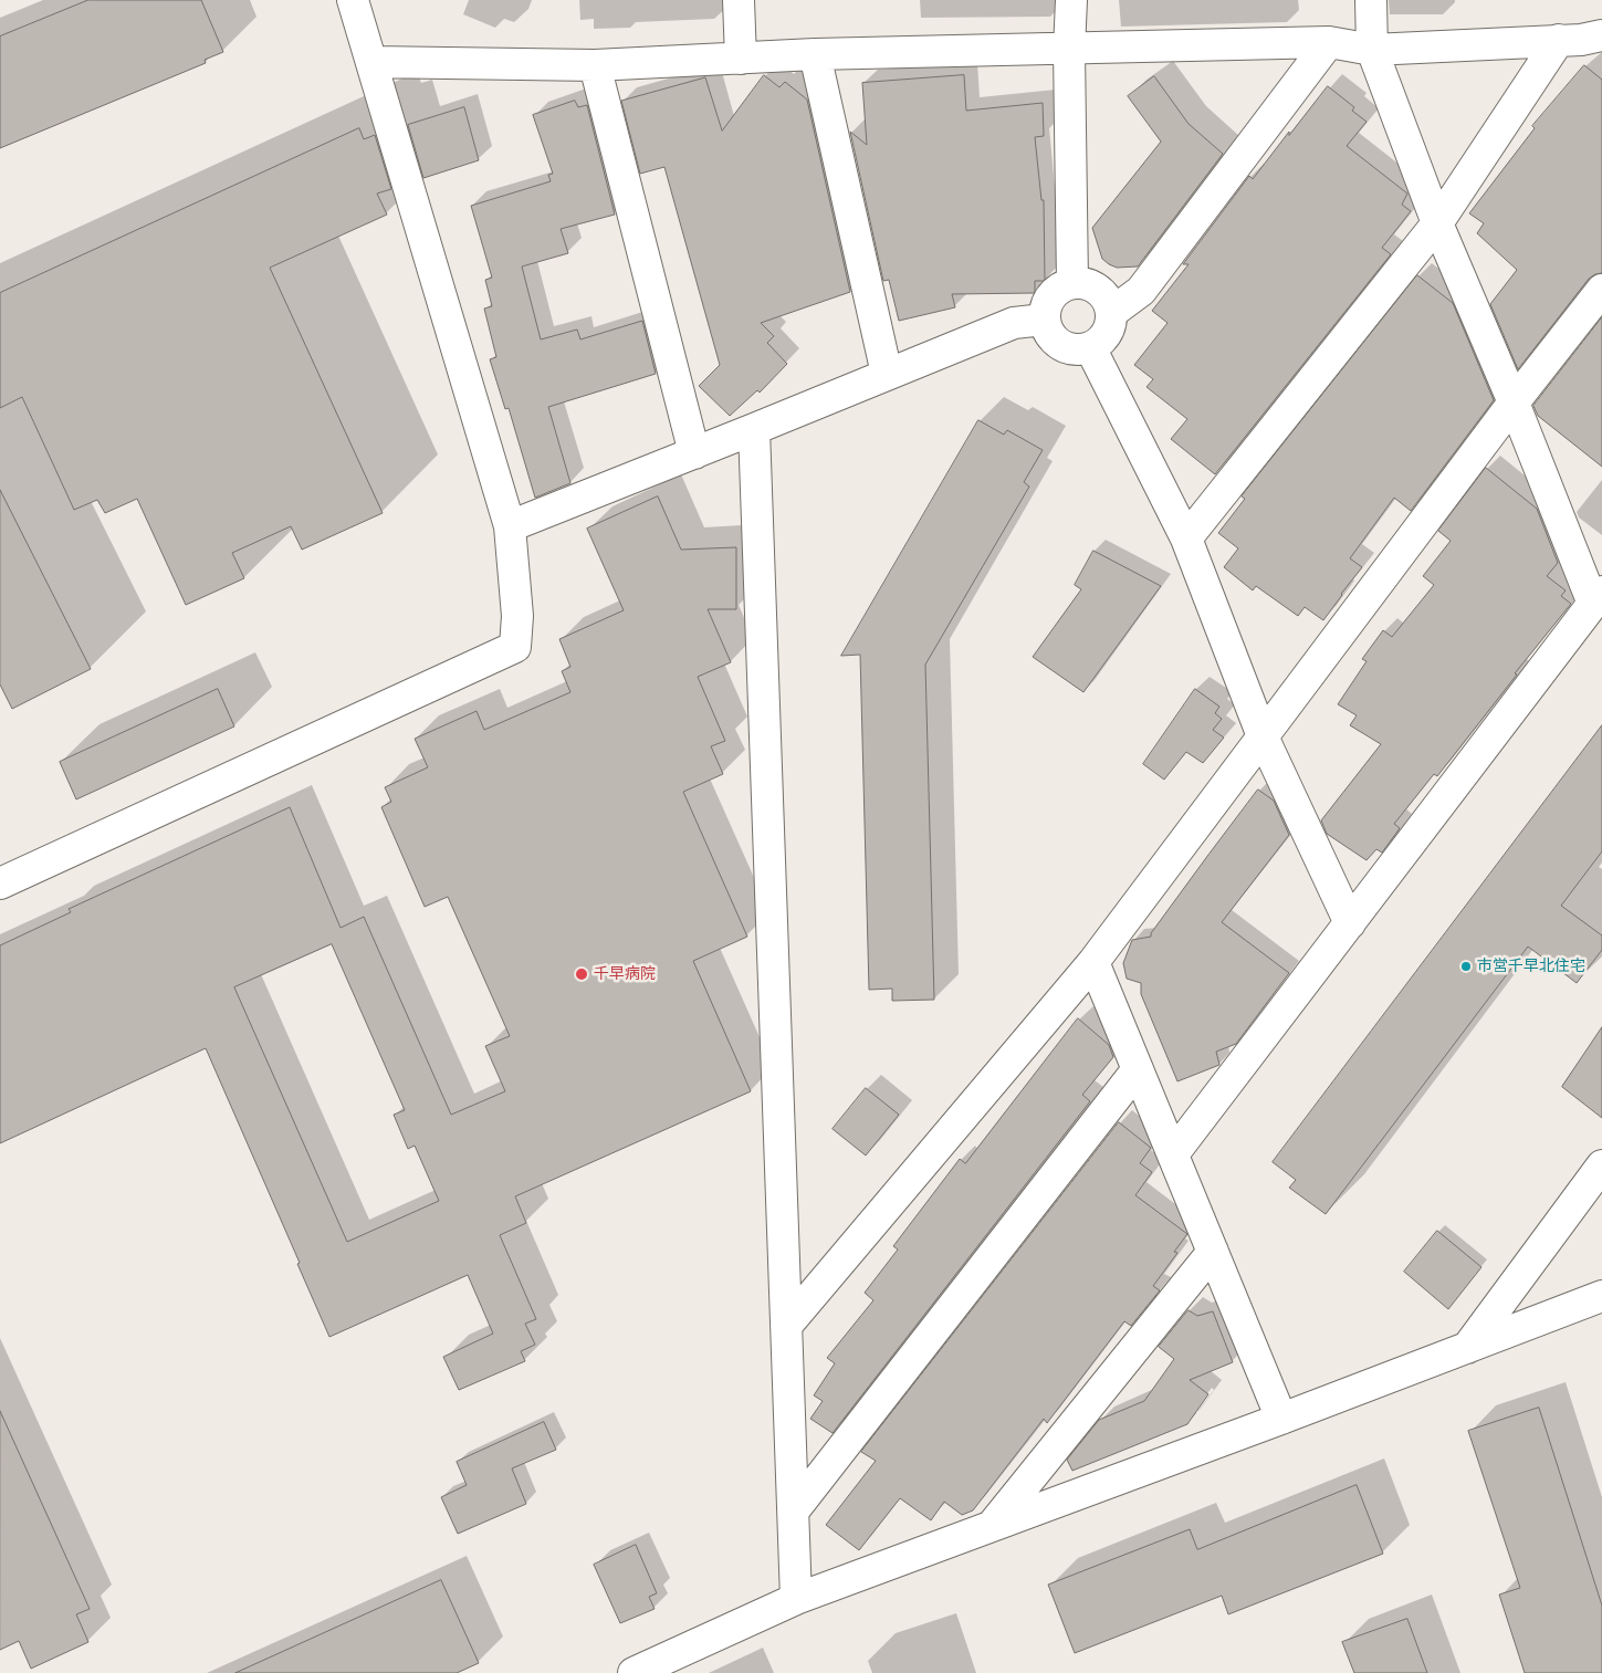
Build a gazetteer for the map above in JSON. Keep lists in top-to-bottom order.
{
  "places": ["市営千早北住宅", "千早病院"]
}
